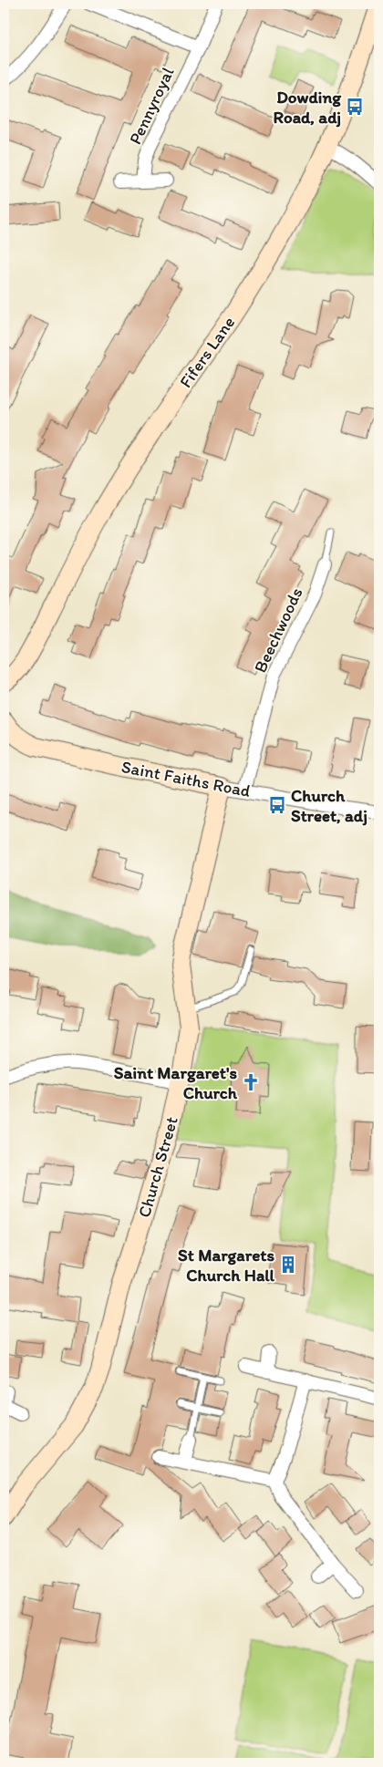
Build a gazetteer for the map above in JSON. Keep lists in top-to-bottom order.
{
  "streets": {
    "street": [
      "Pennyroyal",
      "Fifers Lane",
      "Beechwoods",
      "Saint Faiths Road",
      "Church Street"
    ]
  },
  "crossings": [
    ["Beechwoods", "Saint Faiths Road"],
    ["Saint Faiths Road", "Church Street"]
  ],
  "places": {
    "bus stop": ["Dowding Road, adj", "Church Street, adj"],
    "church": ["Saint Margaret's Church"],
    "building": ["St Margarets Church Hall"]
  }
}
